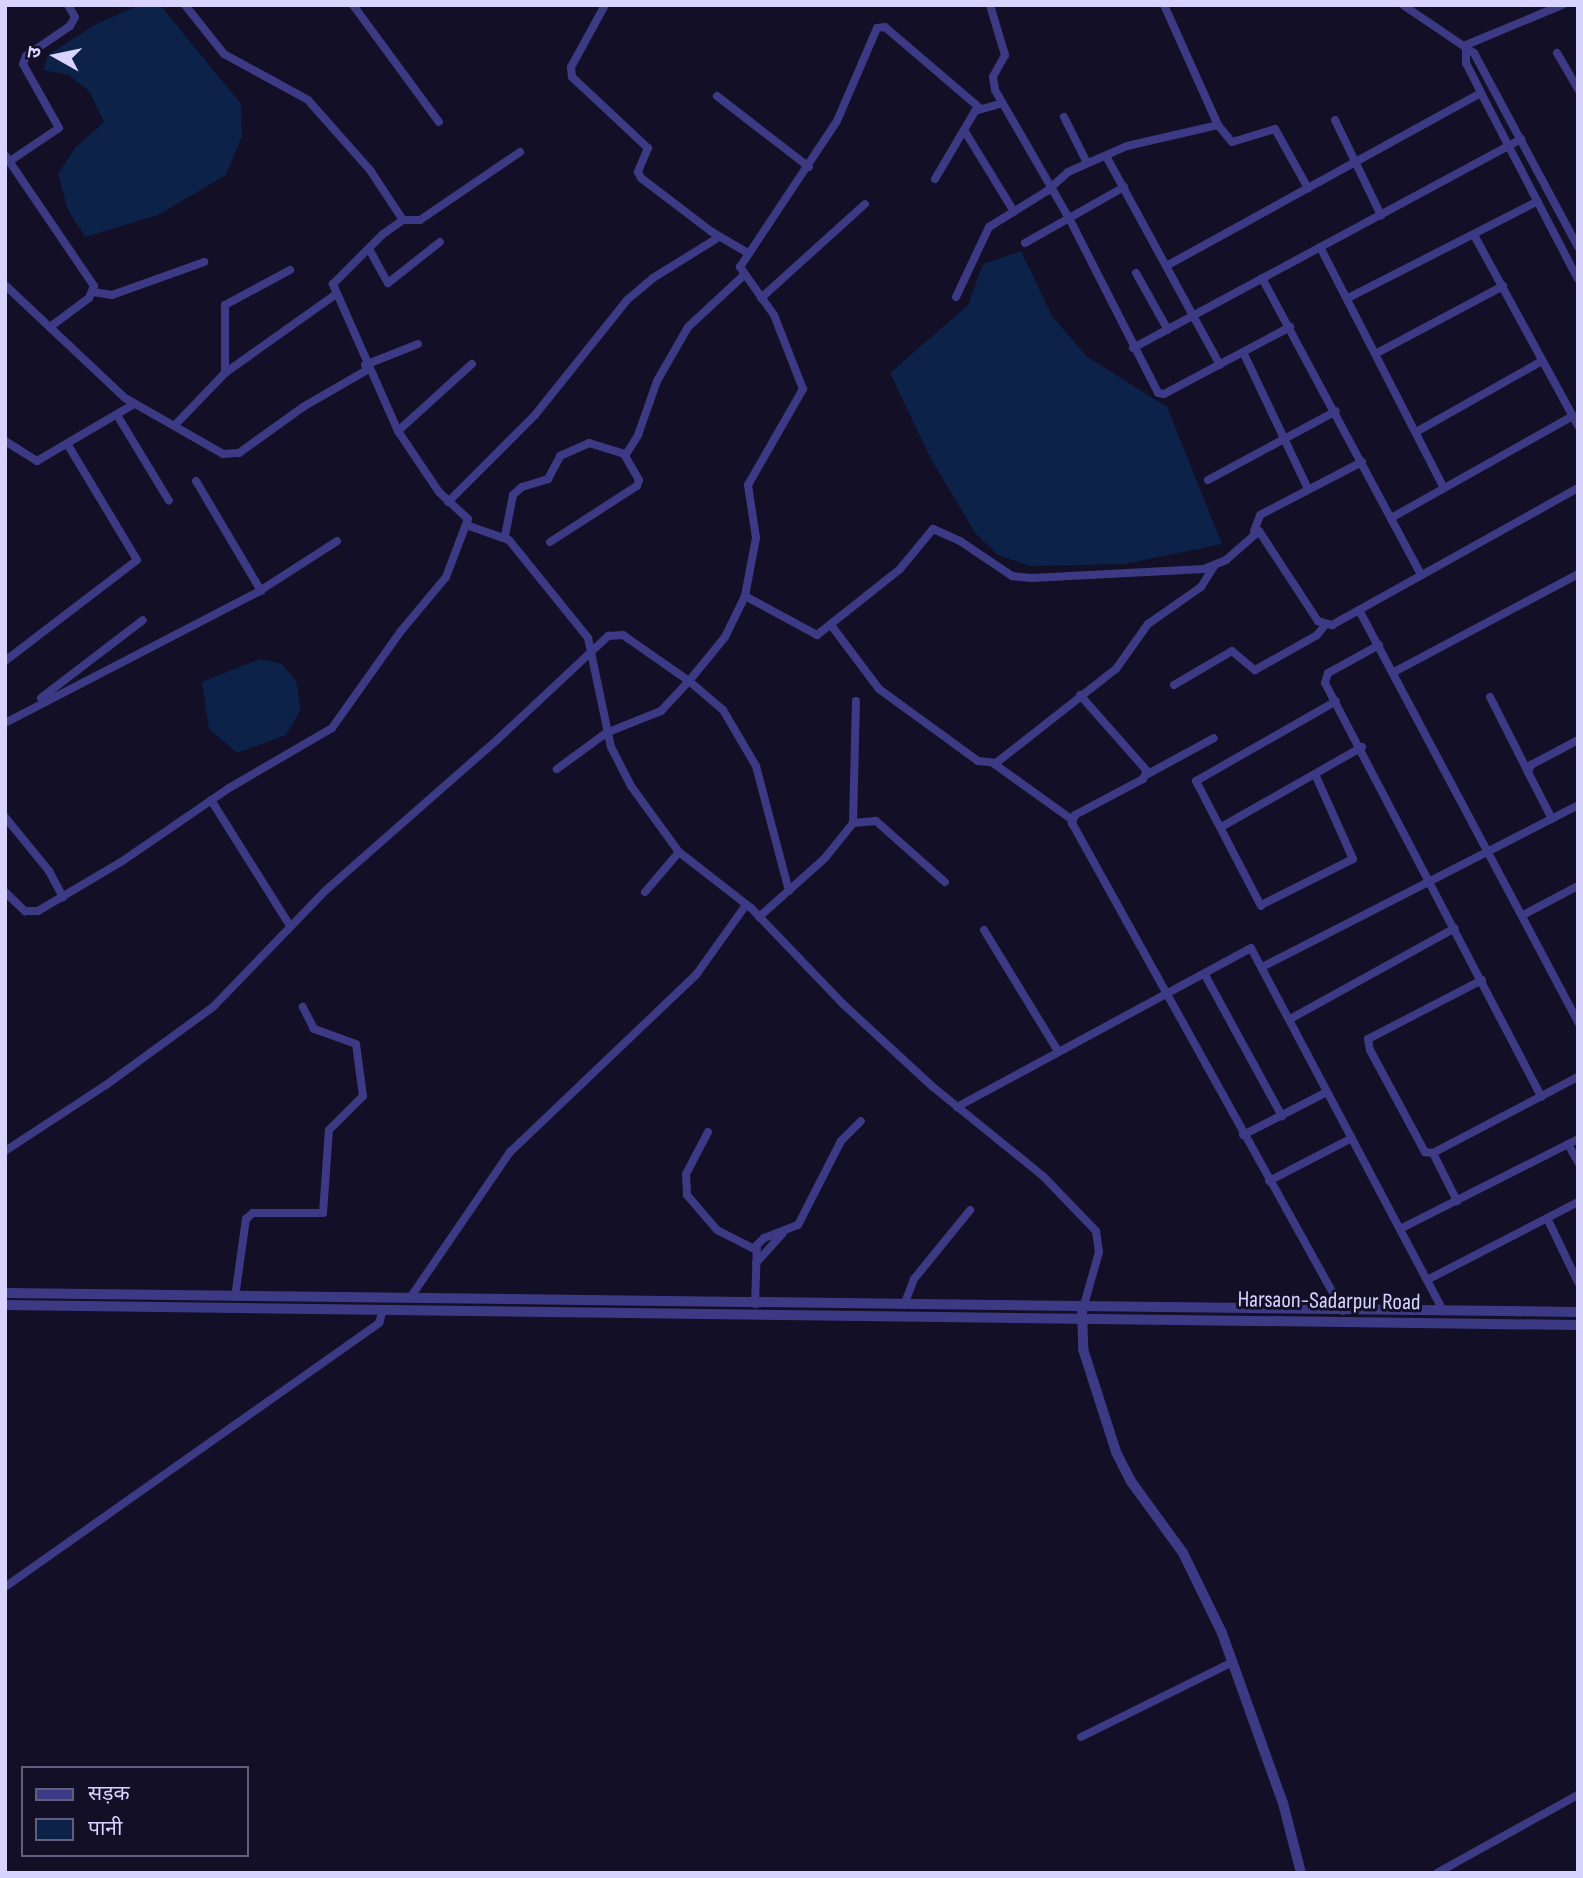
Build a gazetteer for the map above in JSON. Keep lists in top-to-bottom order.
{
  "streets": {
    "street": ["Harsaon-Sadarpur Road"]
  },
  "legend": ["सड़क", "पानी"],
  "north": "left"
}
